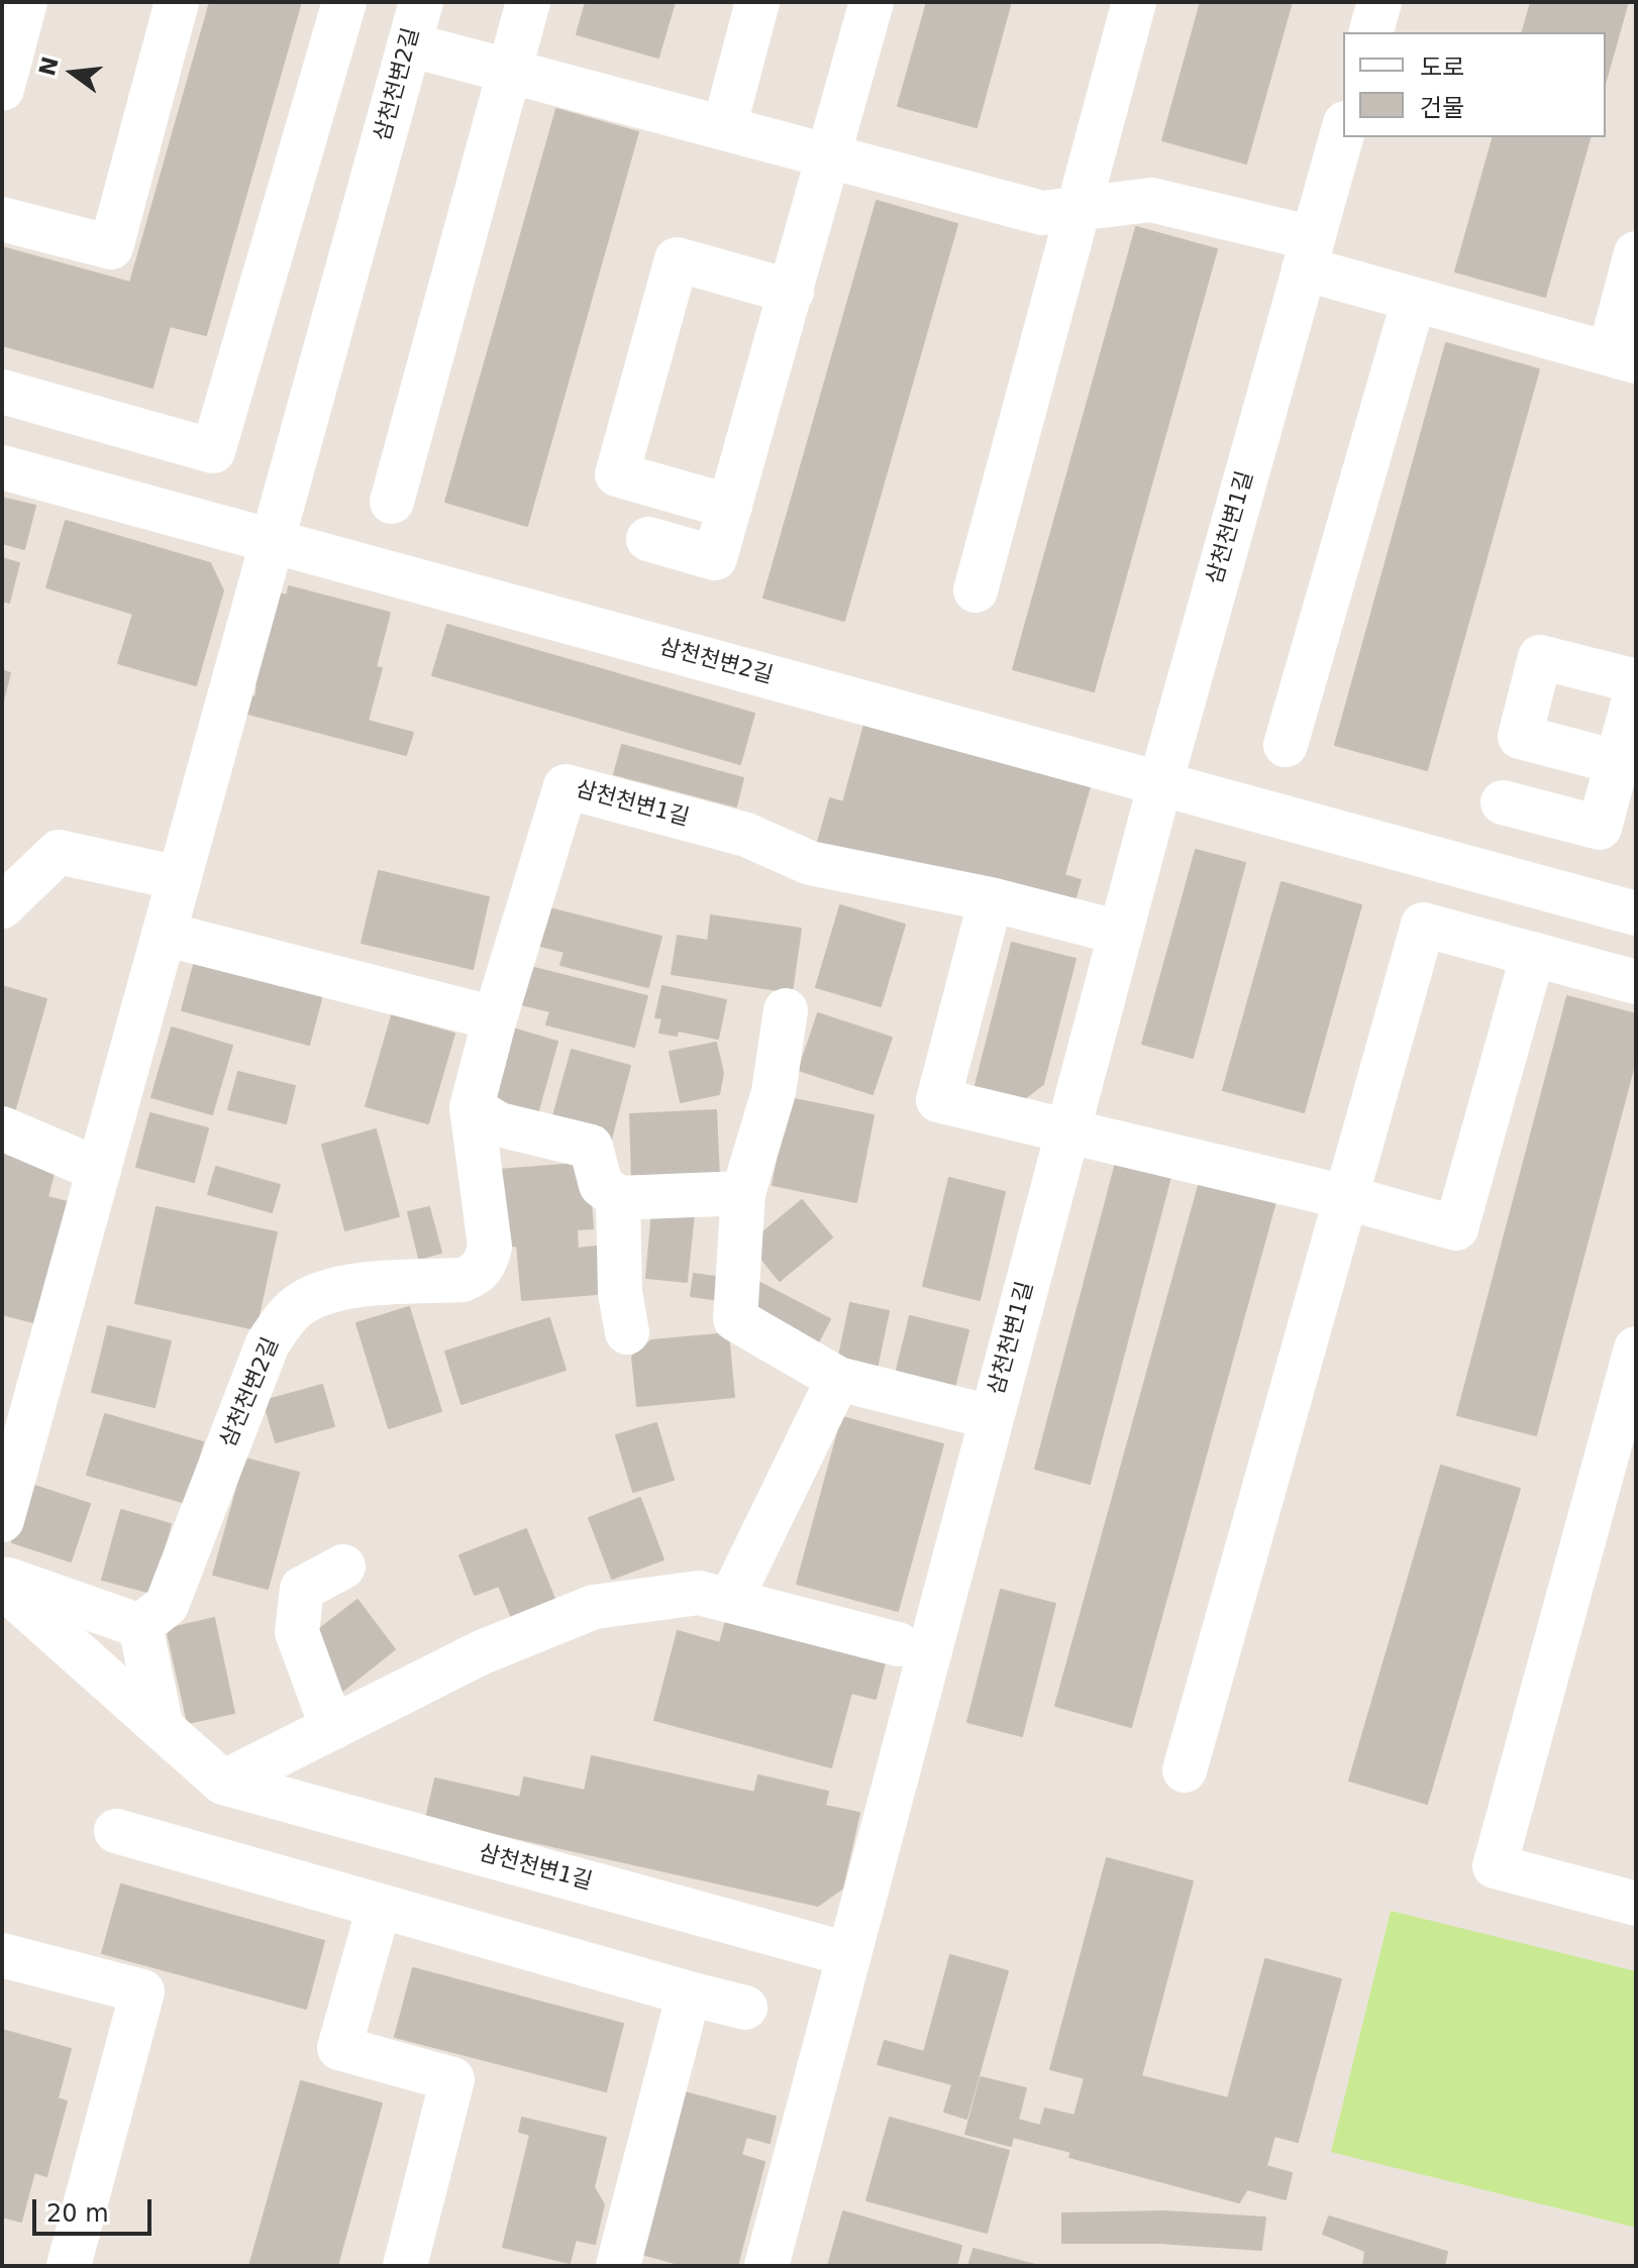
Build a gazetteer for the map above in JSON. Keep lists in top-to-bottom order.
{
  "streets": {
    "street": ["삼천천변2길", "삼천천변1길"]
  },
  "crossings": [
    ["삼천천변2길", "삼천천변1길"]
  ],
  "legend": ["도로", "건물"],
  "scale_bar": "20 m",
  "north": "left"
}
